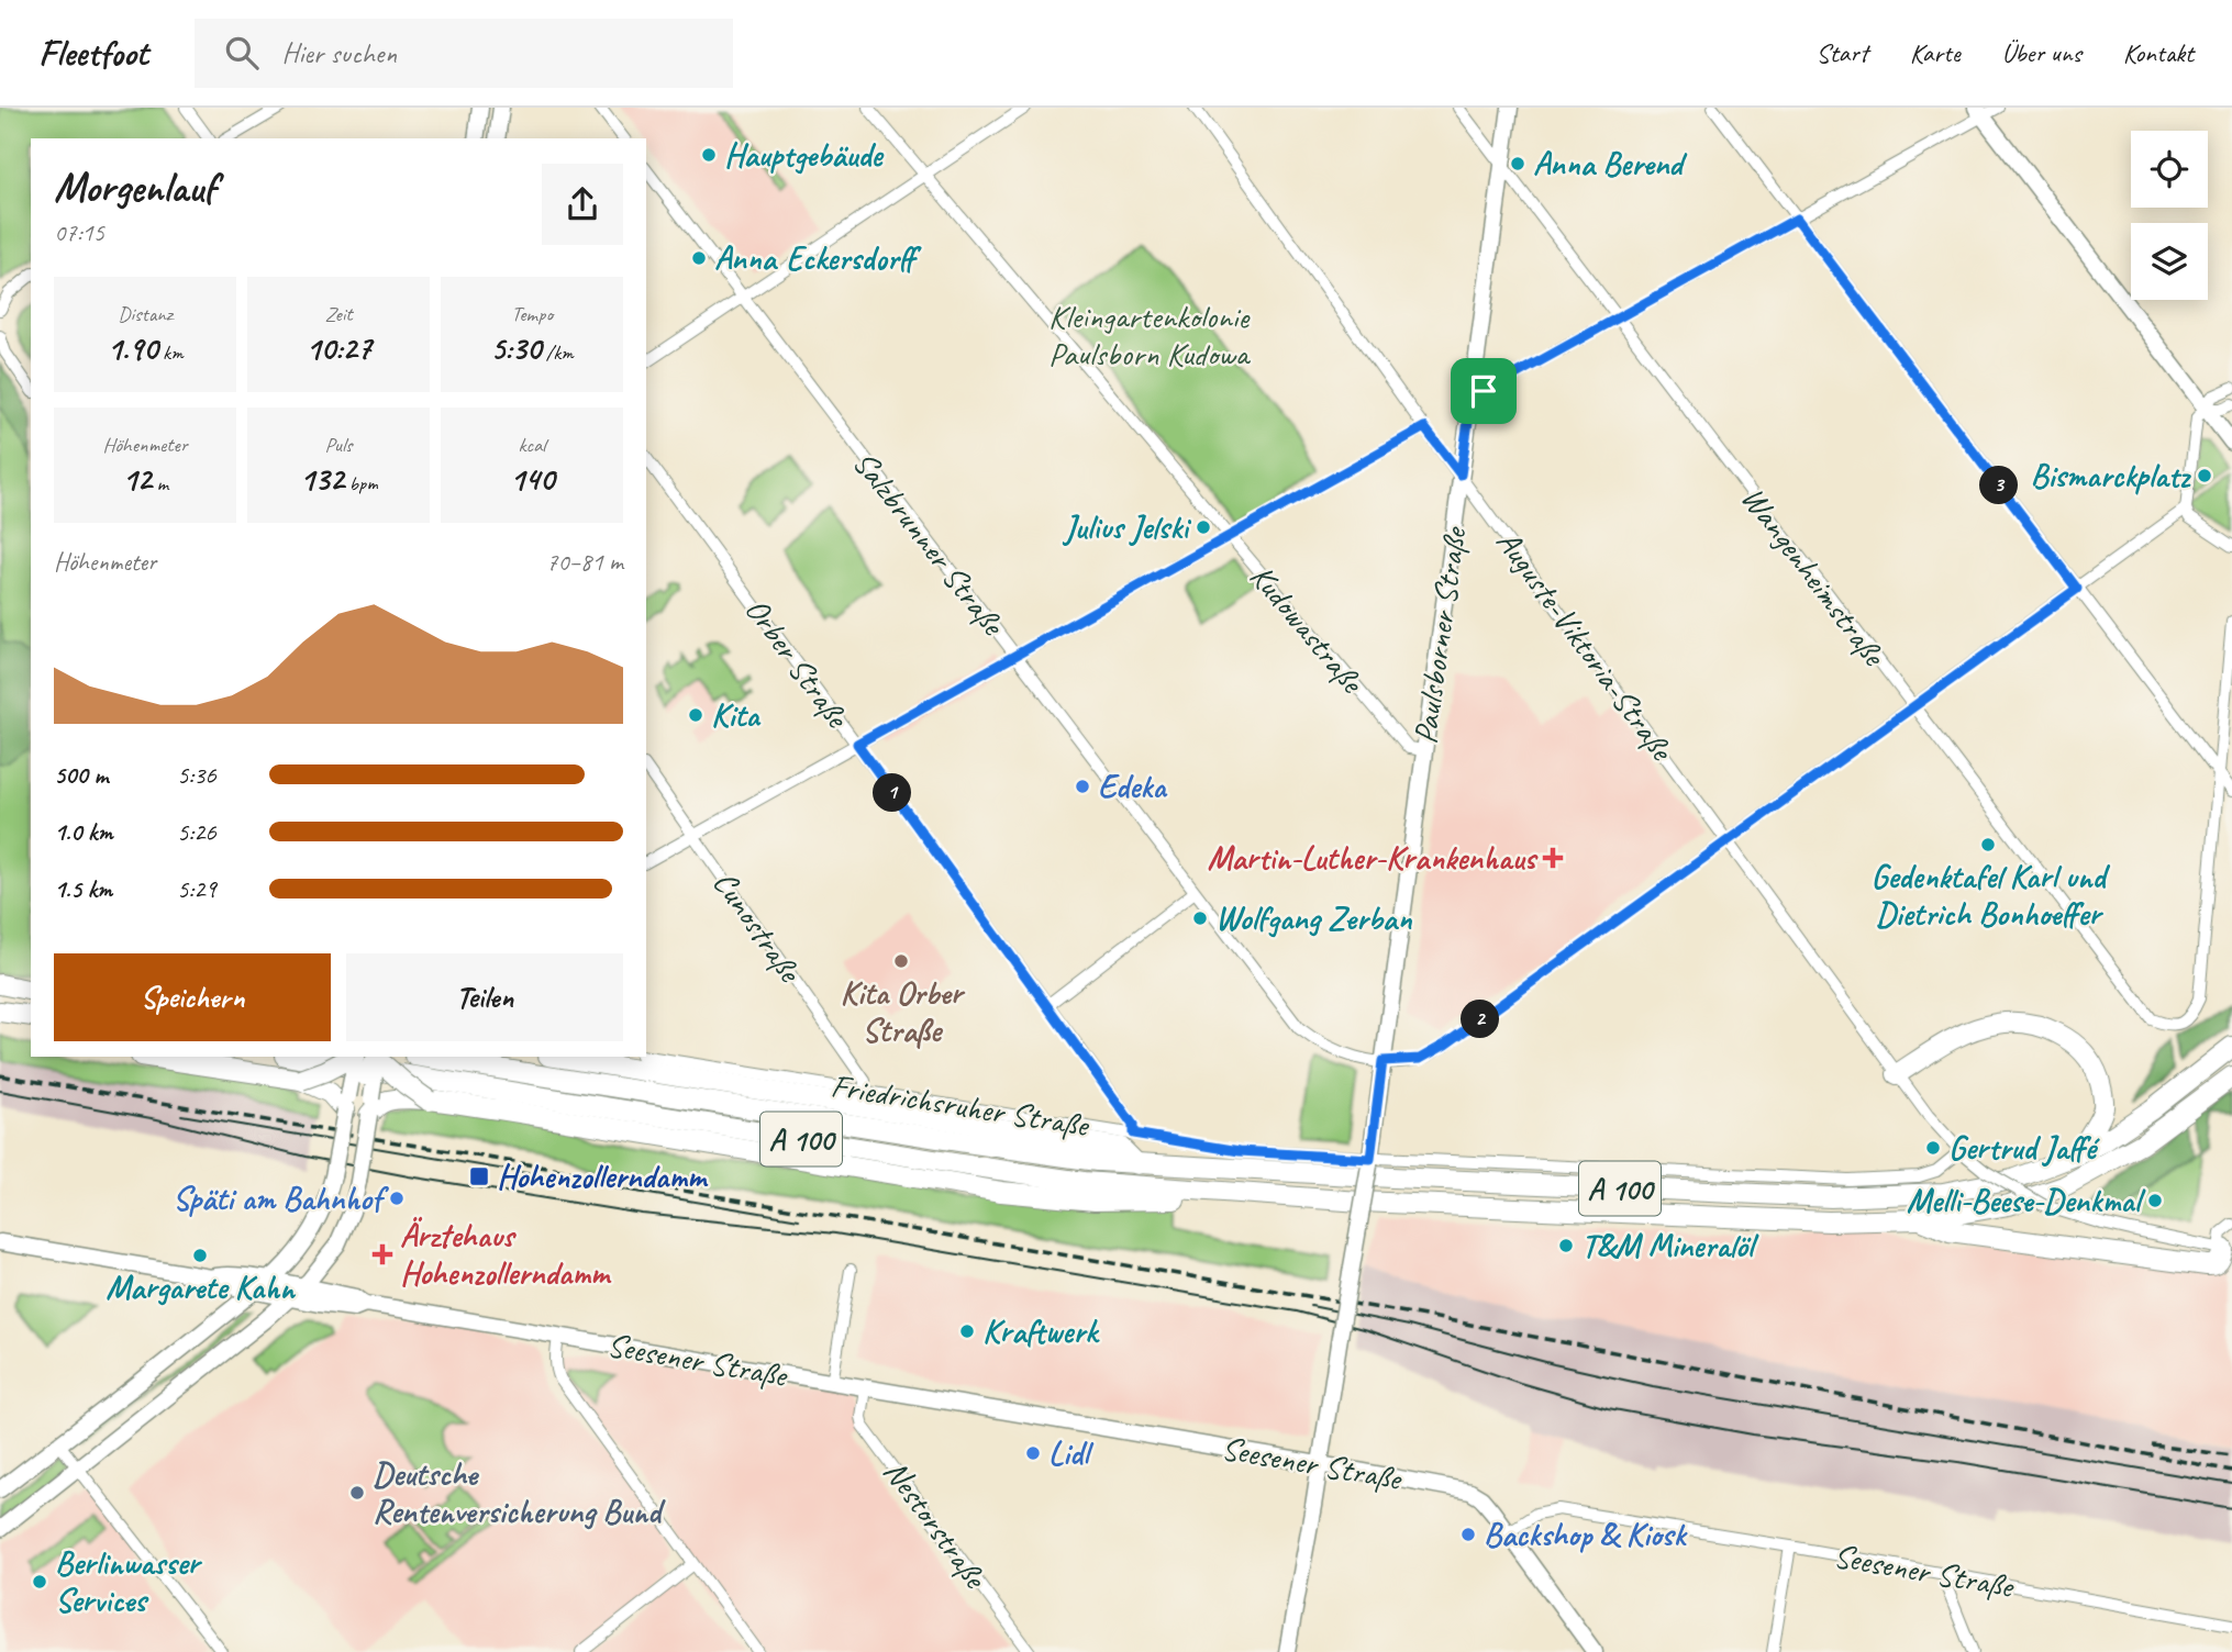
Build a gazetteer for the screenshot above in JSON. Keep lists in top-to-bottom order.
{
  "streets": {
    "highway": ["A 100"],
    "street": [
      "Salzbrunner Straße",
      "Wangenheimstraße",
      "Kudowastraße",
      "Paulsborner Straße",
      "Auguste-Viktoria-Straße",
      "Orber Straße",
      "Cunostraße",
      "Friedrichsruher Straße",
      "Seesener Straße",
      "Nestorstraße"
    ]
  },
  "crossings": [
    ["Salzbrunner Straße", "Wangenheimstraße"],
    ["Salzbrunner Straße", "Paulsborner Straße"],
    ["Salzbrunner Straße", "Auguste-Viktoria-Straße"],
    ["Wangenheimstraße", "Paulsborner Straße"],
    ["Kudowastraße", "Paulsborner Straße"],
    ["Paulsborner Straße", "Auguste-Viktoria-Straße"],
    ["Paulsborner Straße", "Friedrichsruher Straße"],
    ["Paulsborner Straße", "Seesener Straße"],
    ["Auguste-Viktoria-Straße", "Friedrichsruher Straße"],
    ["Orber Straße", "Friedrichsruher Straße"],
    ["Cunostraße", "Friedrichsruher Straße"],
    ["Seesener Straße", "Nestorstraße"]
  ],
  "parks": ["Kleingartenkolonie Paulsborn Kudowa"],
  "places": {
    "other": [
      "Hauptgebäude",
      "Anna Berend",
      "Anna Eckersdorff",
      "Bismarckplatz",
      "Julius Jelski",
      "Kita",
      "Edeka",
      "Gedenktafel Karl und Dietrich Bonhoeffer",
      "Wolfgang Zerban",
      "Kita Orber Straße",
      "Gertrud Jaffé",
      "Späti am Bahnhof",
      "Melli-Beese-Denkmal",
      "T&M Mineralöl",
      "Margarete Kahn",
      "Kraftwerk",
      "Lidl",
      "Deutsche Rentenversicherung Bund",
      "Backshop & Kiosk",
      "Berlinwasser Services"
    ],
    "health": ["Martin-Luther-Krankenhaus", "Ärztehaus Hohenzollerndamm"],
    "transit": ["Hohenzollerndamm"]
  },
  "page": {
    "header": "Fleetfoot",
    "search": "Hier suchen",
    "nav": [
      "Start",
      "Karte",
      "Über uns",
      "Kontakt"
    ],
    "heading": ["Morgenlauf", "07:15"],
    "stats": [
      ["Distanz", "1.90 km"],
      ["Zeit", "10:27"],
      ["Tempo", "5:30 /km"],
      ["Höhenmeter", "12 m"],
      ["Puls", "132 bpm"],
      ["kcal", "140"]
    ],
    "pins": ["3", "1", "2"],
    "chart": ["Höhenmeter", "70–81 m"],
    "list": [
      {
        "name": "500 m",
        "note": "5:36"
      },
      {
        "name": "1.0 km",
        "note": "5:26"
      },
      {
        "name": "1.5 km",
        "note": "5:29"
      }
    ],
    "buttons": ["Speichern", "Teilen"]
  }
}
